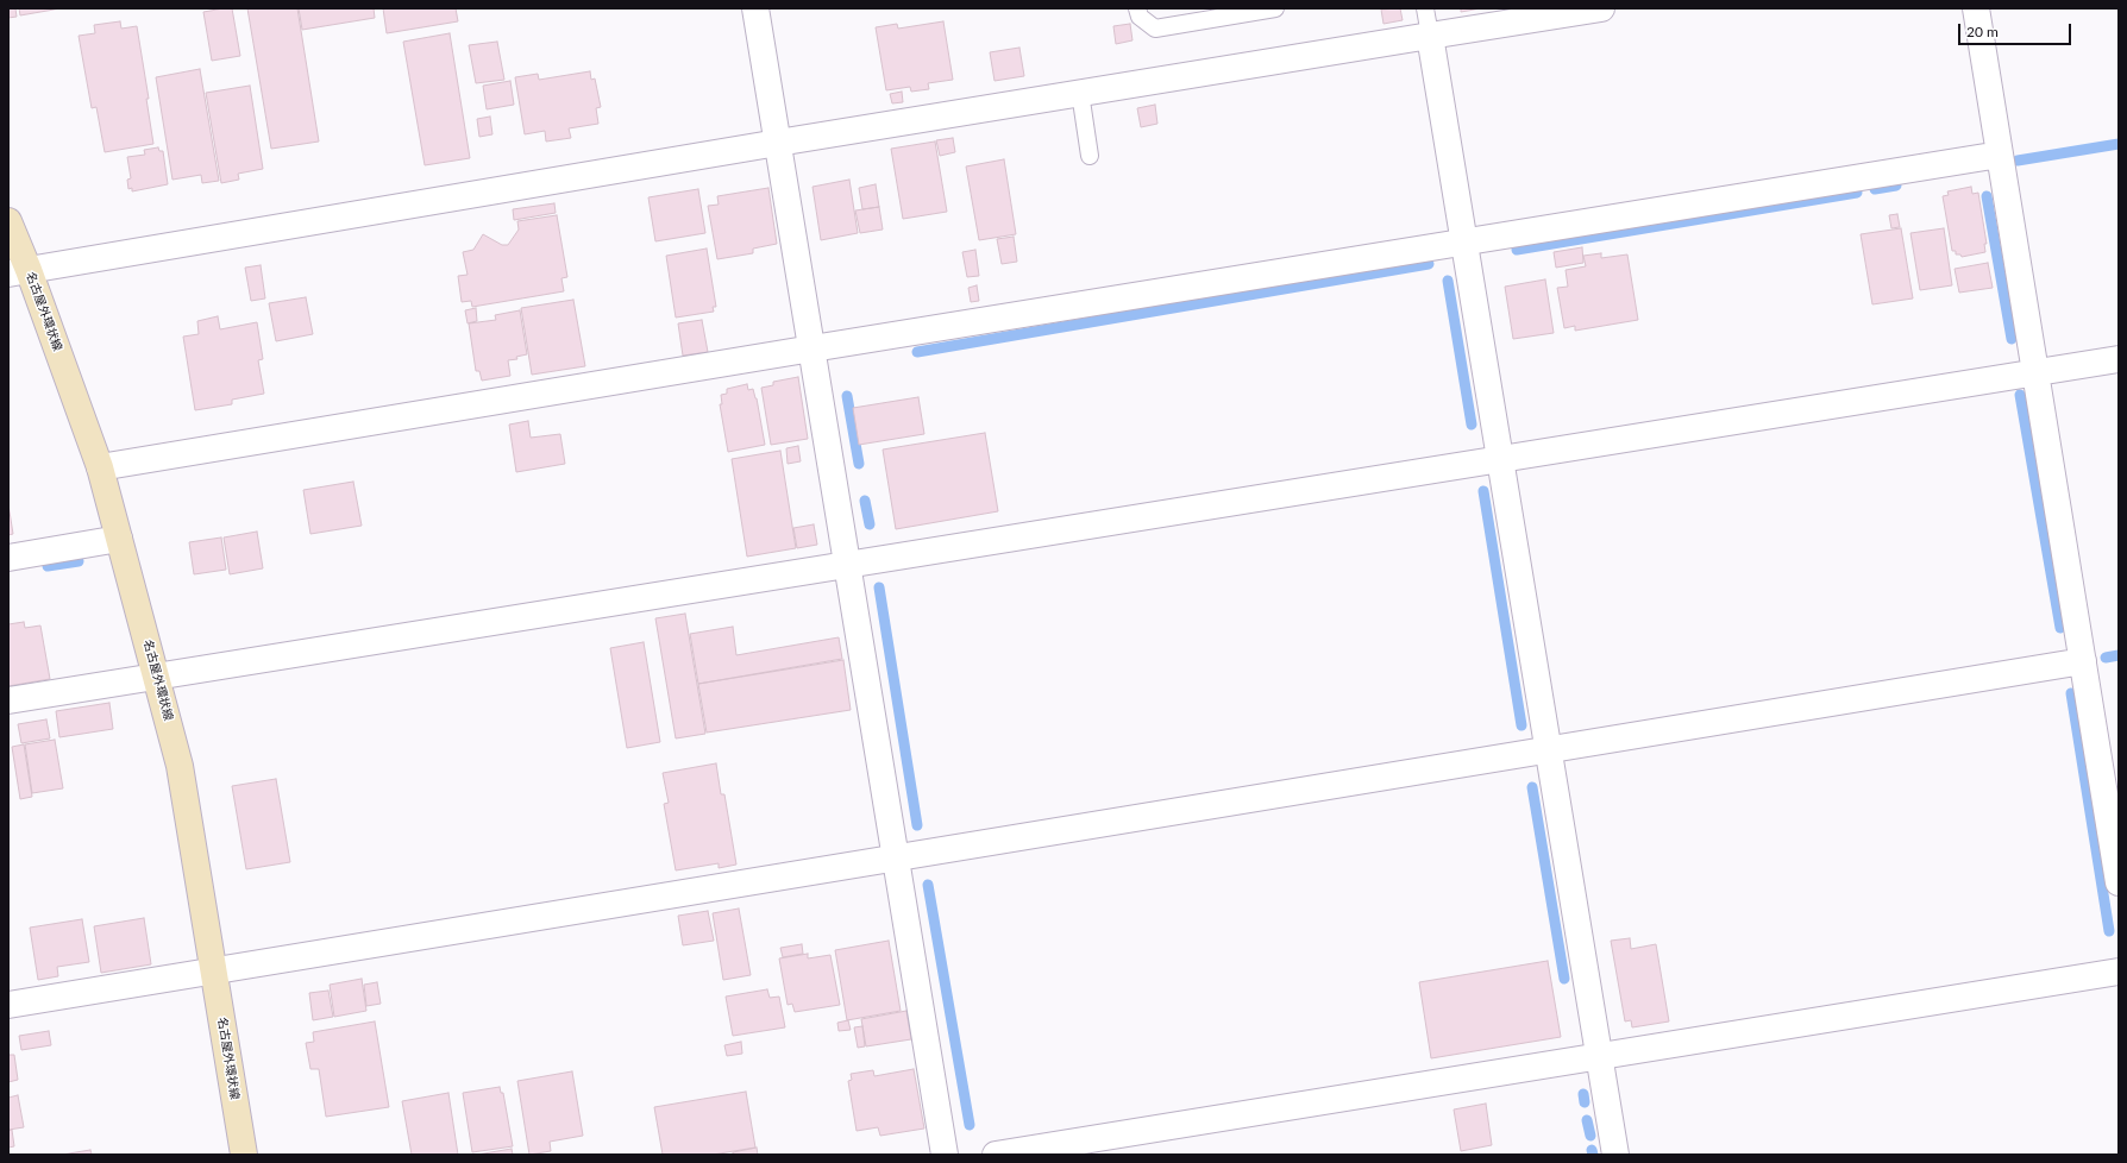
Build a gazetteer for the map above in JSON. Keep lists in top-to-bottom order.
{
  "streets": {
    "main road": ["名古屋外環状線"]
  },
  "scale_bar": "20 m"
}
